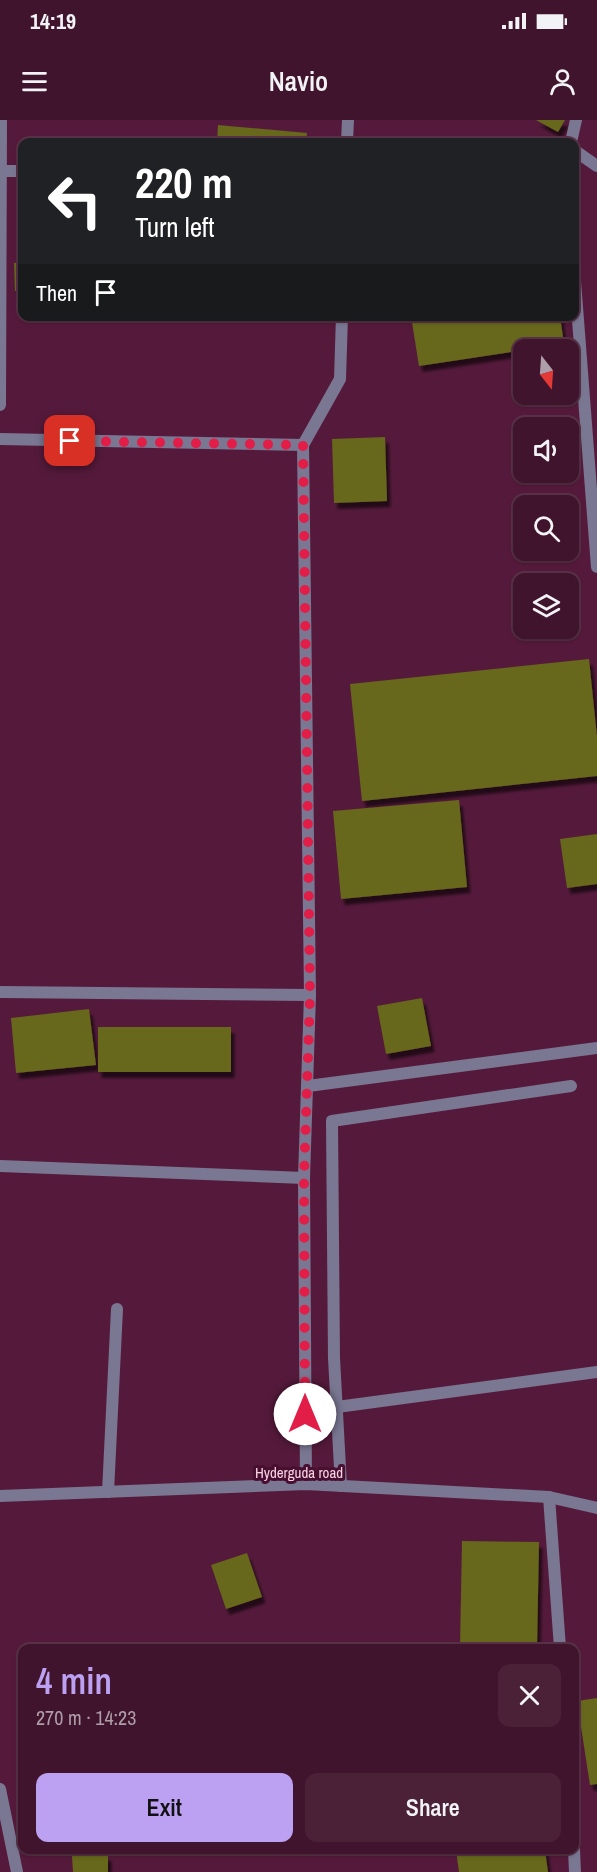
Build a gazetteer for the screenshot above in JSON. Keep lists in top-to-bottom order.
{
  "streets": {
    "street": ["Hyderguda road"]
  },
  "north": "bottom",
  "page": {
    "status": "14:19",
    "header": "Navio",
    "turn": ["220 m", "Turn left"],
    "then": "Then",
    "heading": ["4 min", "270 m · 14:23"],
    "buttons": ["Exit", "Share"]
  }
}
